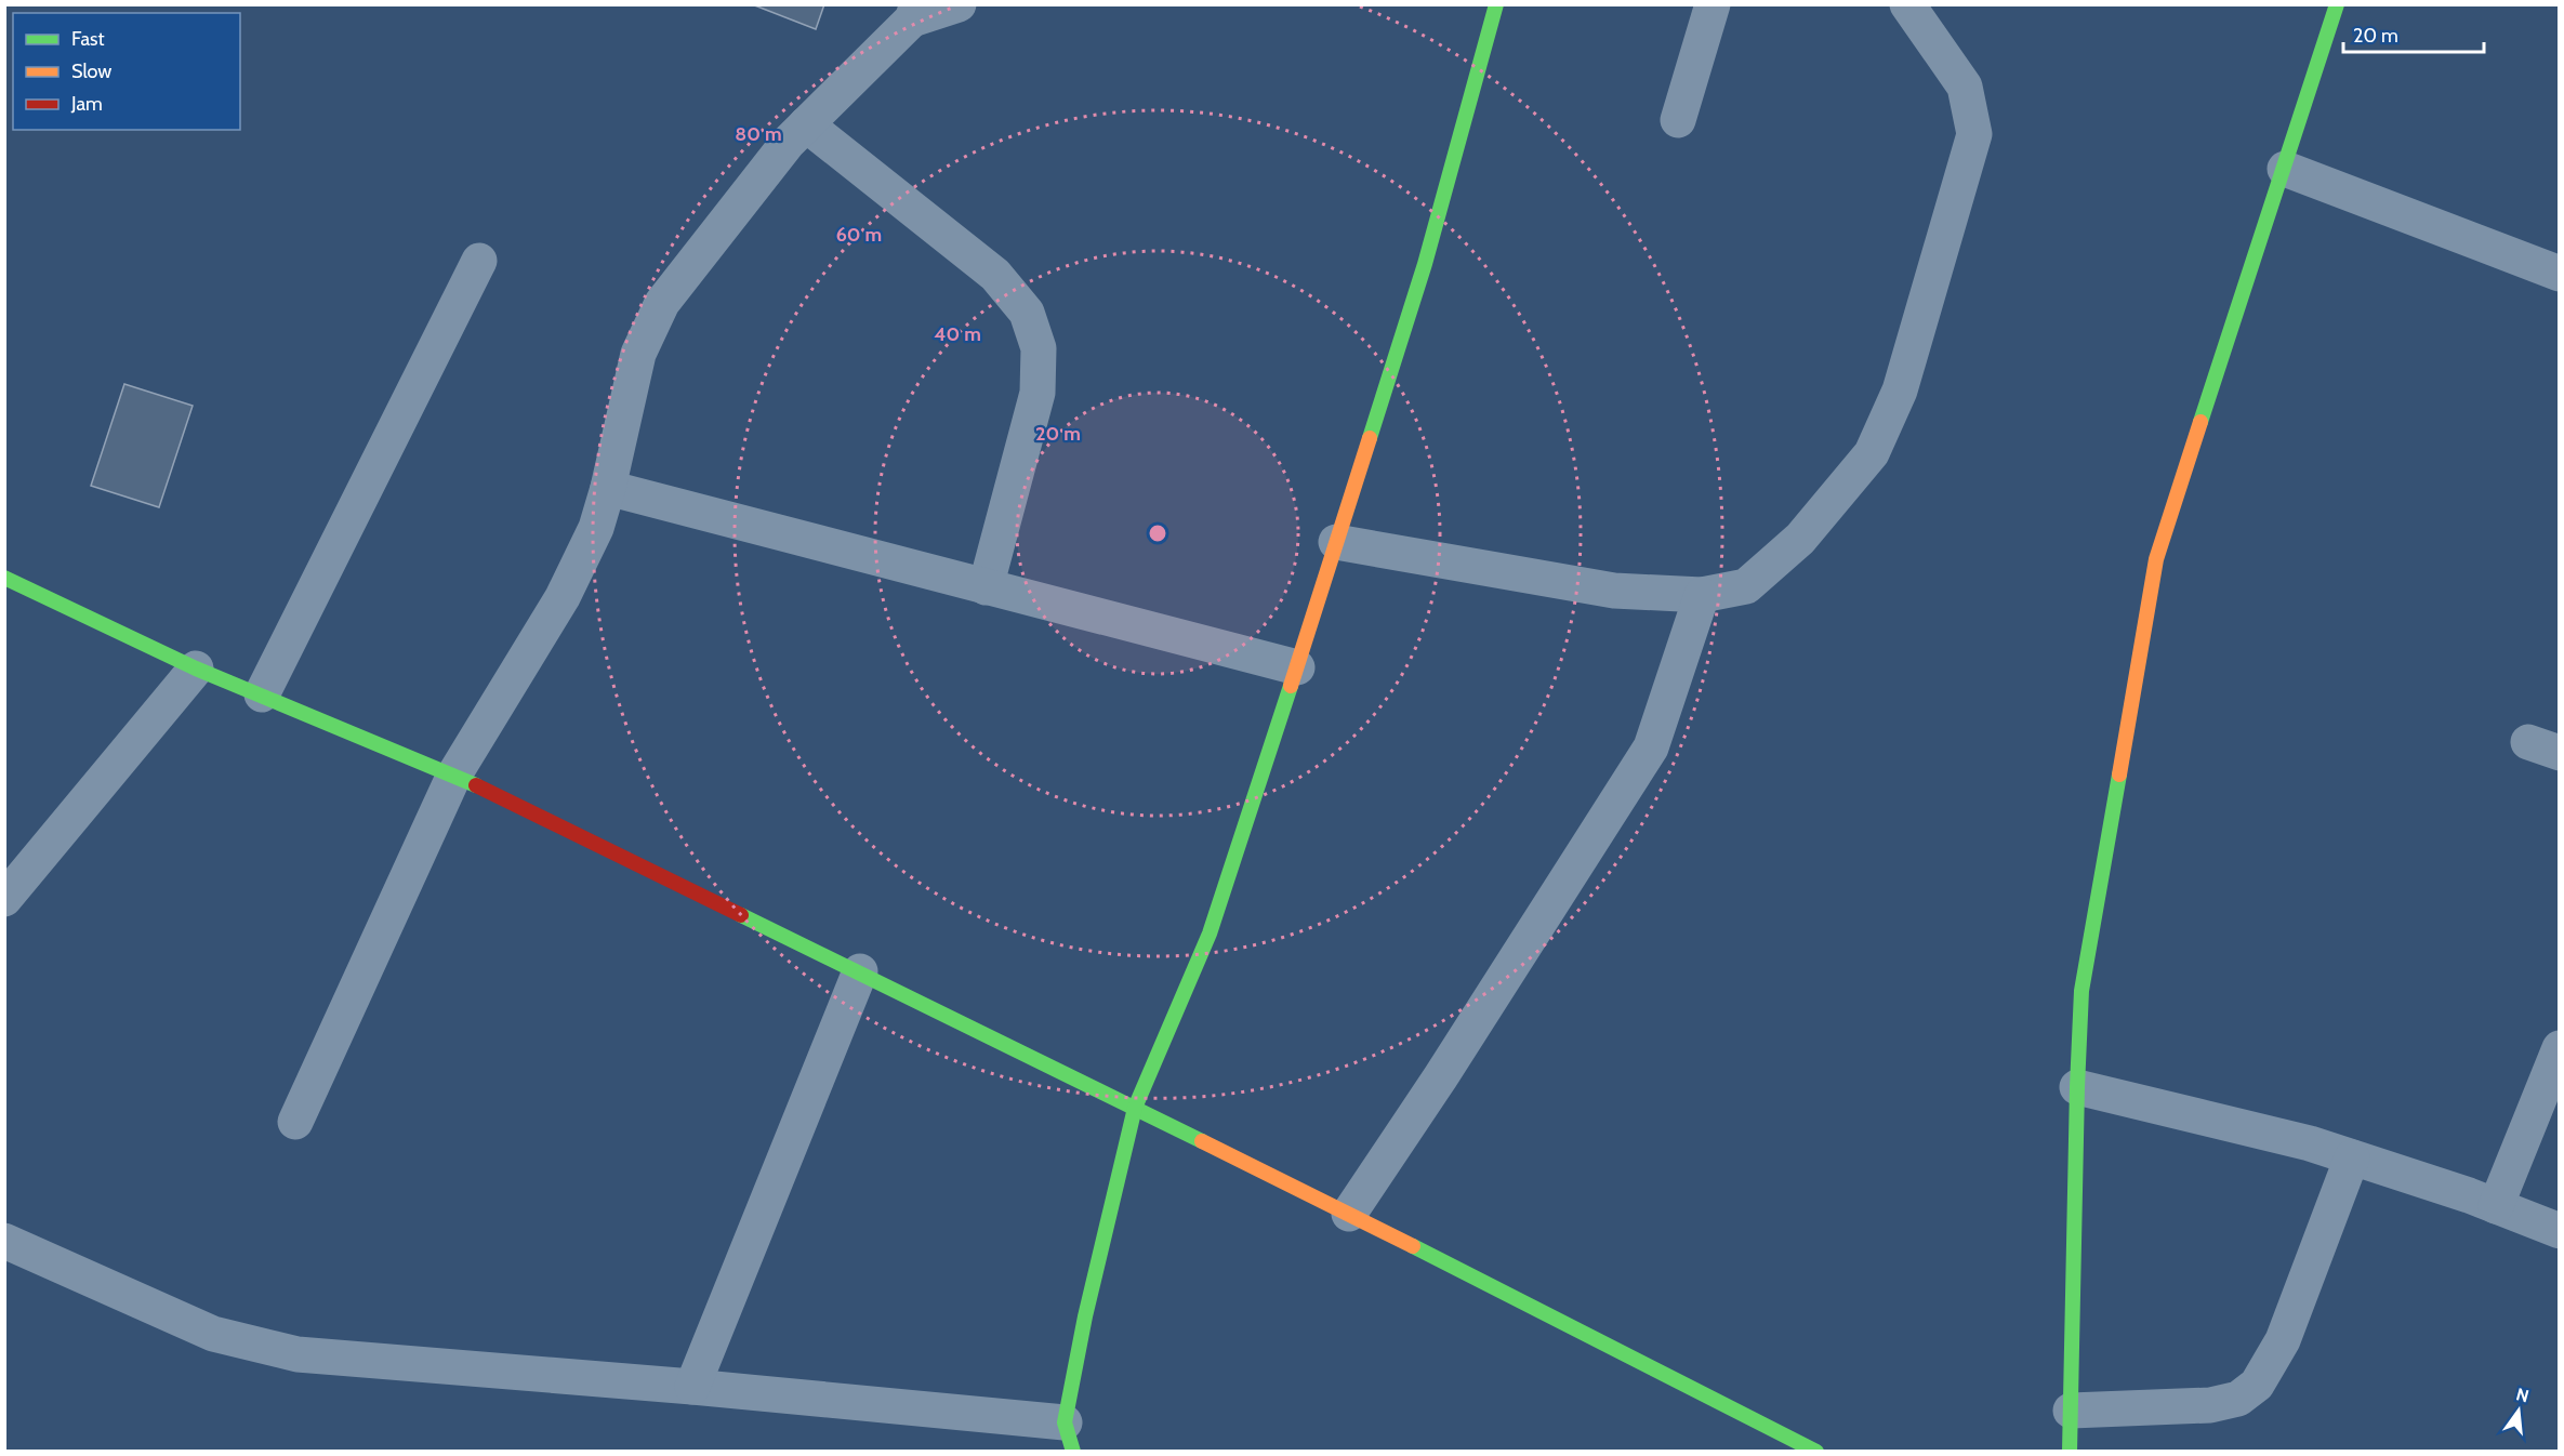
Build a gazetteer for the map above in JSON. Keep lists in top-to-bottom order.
{
  "legend": ["Fast", "Slow", "Jam"],
  "scale_bar": "20 m",
  "north": "top",
  "rings": [
    "80 m",
    "60 m",
    "40 m",
    "20 m"
  ]
}
